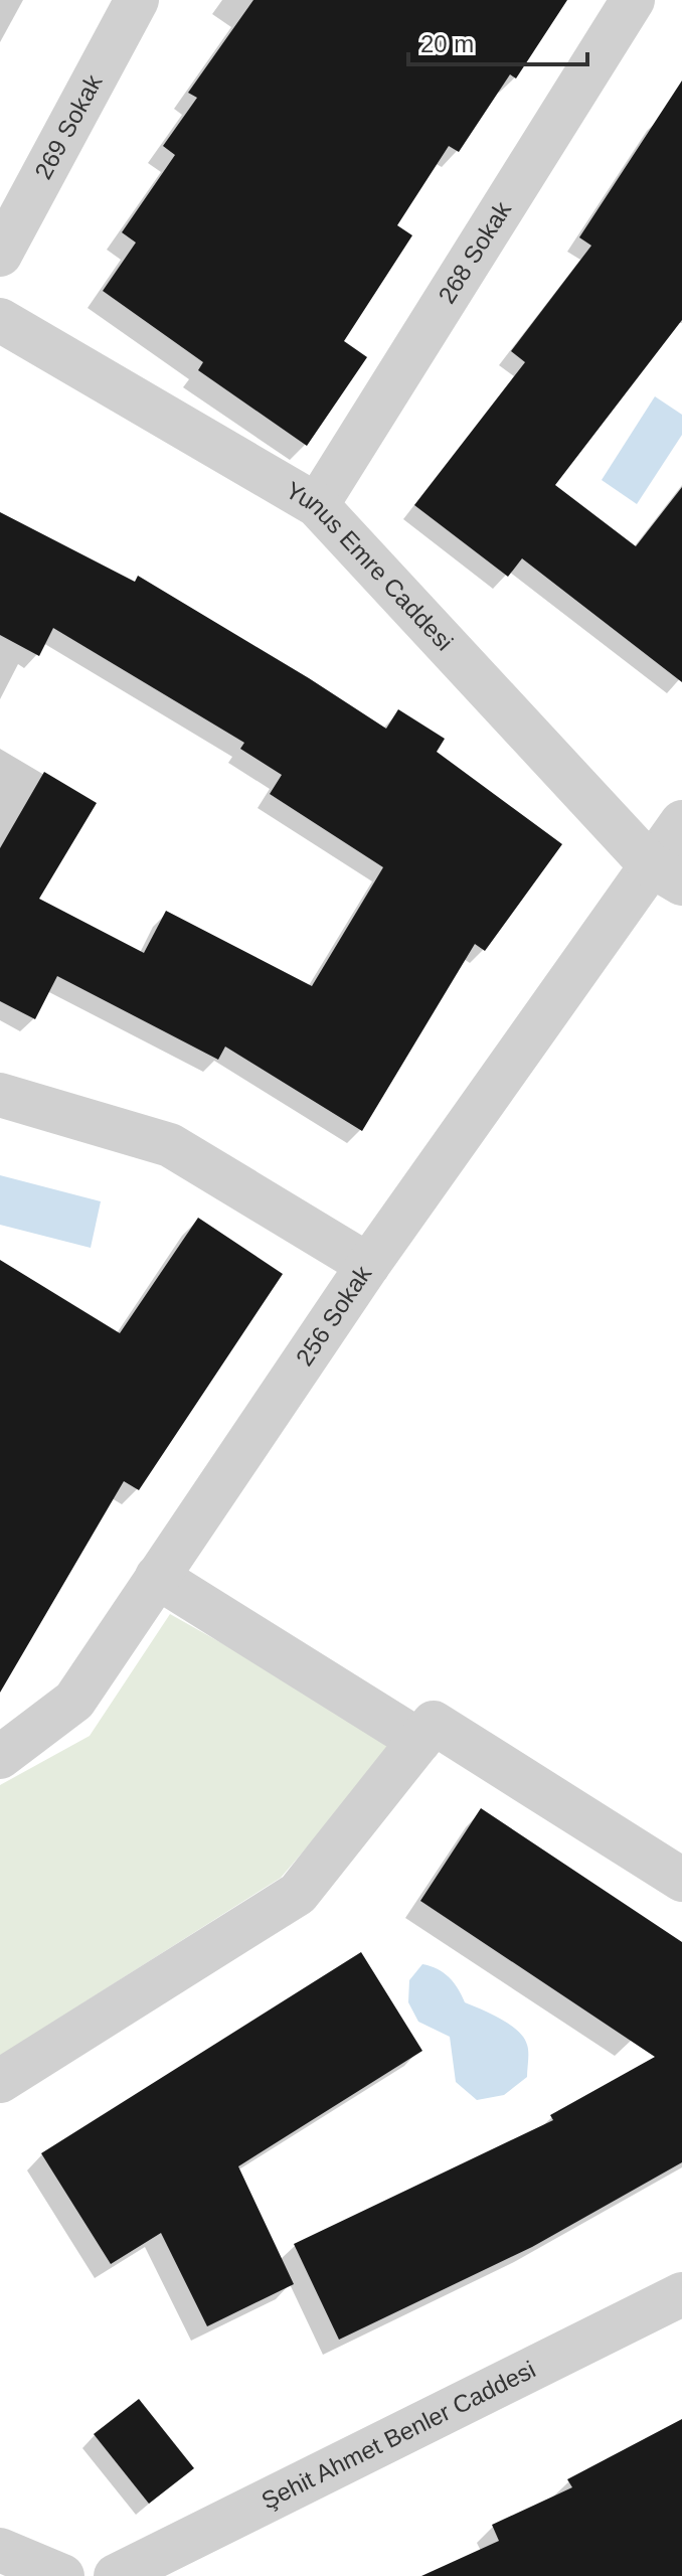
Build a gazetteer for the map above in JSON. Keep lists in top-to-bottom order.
{
  "streets": {
    "street": [
      "269 Sokak",
      "268 Sokak",
      "Yunus Emre Caddesi",
      "256 Sokak",
      "Şehit Ahmet Benler Caddesi"
    ]
  },
  "crossings": [
    ["268 Sokak", "Yunus Emre Caddesi"],
    ["Yunus Emre Caddesi", "256 Sokak"]
  ],
  "scale_bar": "20 m"
}
